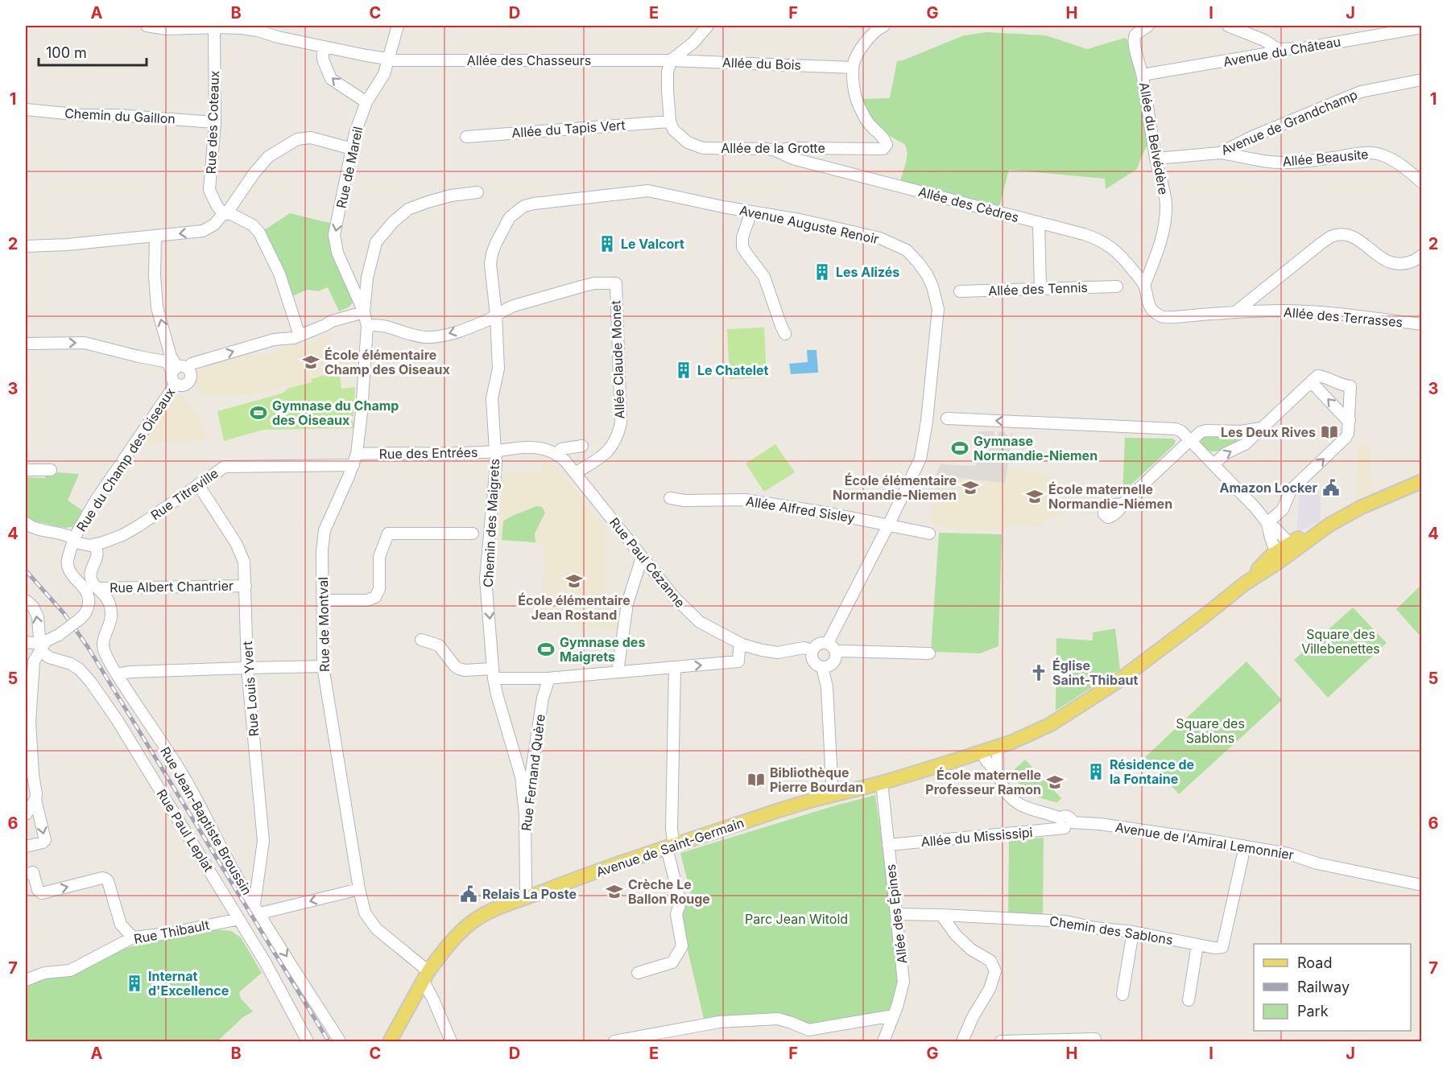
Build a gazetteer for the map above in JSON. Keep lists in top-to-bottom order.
{
  "streets": {
    "main road": ["Avenue de Saint-Germain"],
    "street": [
      "Avenue du Château",
      "Allée des Chasseurs",
      "Allée du Bois",
      "Chemin du Gaillon",
      "Rue des Coteaux",
      "Avenue de Grandchamp",
      "Allée du Tapis Vert",
      "Allée du Belvédère",
      "Allée de la Grotte",
      "Allée Beausite",
      "Rue de Mareil",
      "Allée des Cèdres",
      "Avenue Auguste Renoir",
      "Allée des Tennis",
      "Allée des Terrasses",
      "Allée Claude Monet",
      "Rue des Entrées",
      "Rue du Champ des Oiseaux",
      "Rue Titreville",
      "Allée Alfred Sisley",
      "Chemin des Maigrets",
      "Rue Paul Cézanne",
      "Rue Albert Chantrier",
      "Rue de Montval",
      "Rue Louis Yvert",
      "Rue Fernand Quère",
      "Rue Jean-Baptiste Broussin",
      "Rue Paul Leplat",
      "Allée du Mississipi",
      "Avenue de l'Amiral Lemonnier",
      "Allée des Épines",
      "Chemin des Sablons",
      "Rue Thibault"
    ]
  },
  "crossings": [
    ["Avenue du Château", "Allée du Belvédère"],
    ["Allée des Chasseurs", "Allée du Bois"],
    ["Allée des Chasseurs", "Rue des Coteaux"],
    ["Allée des Chasseurs", "Rue de Mareil"],
    ["Allée du Bois", "Allée de la Grotte"],
    ["Chemin du Gaillon", "Rue des Coteaux"],
    ["Avenue de Grandchamp", "Allée du Belvédère"],
    ["Avenue de Grandchamp", "Allée Beausite"],
    ["Allée du Tapis Vert", "Allée de la Grotte"],
    ["Allée du Belvédère", "Allée des Cèdres"],
    ["Allée du Belvédère", "Allée des Terrasses"],
    ["Allée de la Grotte", "Allée des Cèdres"],
    ["Rue de Mareil", "Rue de Montval"],
    ["Allée des Cèdres", "Allée des Terrasses"],
    ["Avenue Auguste Renoir", "Allée Claude Monet"],
    ["Avenue Auguste Renoir", "Allée Alfred Sisley"],
    ["Avenue Auguste Renoir", "Chemin des Maigrets"],
    ["Avenue Auguste Renoir", "Rue Paul Cézanne"],
    ["Allée Claude Monet", "Chemin des Maigrets"],
    ["Allée Claude Monet", "Rue Paul Cézanne"],
    ["Rue des Entrées", "Rue Titreville"],
    ["Rue des Entrées", "Chemin des Maigrets"],
    ["Rue des Entrées", "Rue Paul Cézanne"],
    ["Rue des Entrées", "Rue de Montval"],
    ["Rue du Champ des Oiseaux", "Rue Titreville"],
    ["Rue du Champ des Oiseaux", "Rue Paul Leplat"],
    ["Rue Titreville", "Rue de Montval"],
    ["Rue Titreville", "Rue Louis Yvert"],
    ["Rue Titreville", "Rue Jean-Baptiste Broussin"],
    ["Chemin des Maigrets", "Rue Fernand Quère"],
    ["Rue Albert Chantrier", "Rue Louis Yvert"],
    ["Rue Albert Chantrier", "Rue Jean-Baptiste Broussin"],
    ["Rue de Montval", "Avenue de Saint-Germain"],
    ["Rue Louis Yvert", "Rue Jean-Baptiste Broussin"],
    ["Rue Fernand Quère", "Avenue de Saint-Germain"],
    ["Rue Paul Leplat", "Rue Thibault"],
    ["Allée du Mississipi", "Avenue de l'Amiral Lemonnier"],
    ["Allée du Mississipi", "Allée des Épines"],
    ["Avenue de l'Amiral Lemonnier", "Avenue de Saint-Germain"],
    ["Avenue de l'Amiral Lemonnier", "Chemin des Sablons"],
    ["Avenue de Saint-Germain", "Allée des Épines"],
    ["Allée des Épines", "Chemin des Sablons"]
  ],
  "one_way": ["Rue de Mareil", "Chemin des Maigrets"],
  "parks": ["Square des Villebenettes", "Square des Sablons", "Parc Jean Witold"],
  "places": {
    "building": [
      "Le Valcort",
      "Les Alizés",
      "Le Chatelet",
      "Résidence de la Fontaine",
      "Internat d'Excellence"
    ],
    "school or university": [
      "École élémentaire Champ des Oiseaux",
      "École élémentaire Normandie-Niemen",
      "École maternelle Normandie-Niemen",
      "École élémentaire Jean Rostand",
      "École maternelle Professeur Ramon",
      "Crèche Le Ballon Rouge"
    ],
    "sports": ["Gymnase du Champ des Oiseaux", "Gymnase Normandie-Niemen", "Gymnase des Maigrets"],
    "library": ["Les Deux Rives", "Bibliothèque Pierre Bourdan"],
    "public building": ["Amazon Locker", "Relais La Poste"],
    "church": ["Église Saint-Thibaut"]
  },
  "legend": ["Road", "Railway", "Park"],
  "scale_bar": "100 m",
  "grid": {
    "columns": [
      "A",
      "B",
      "C",
      "D",
      "E",
      "F",
      "G",
      "H",
      "I",
      "J"
    ],
    "rows": [
      "1",
      "2",
      "3",
      "4",
      "5",
      "6",
      "7"
    ]
  }
}
